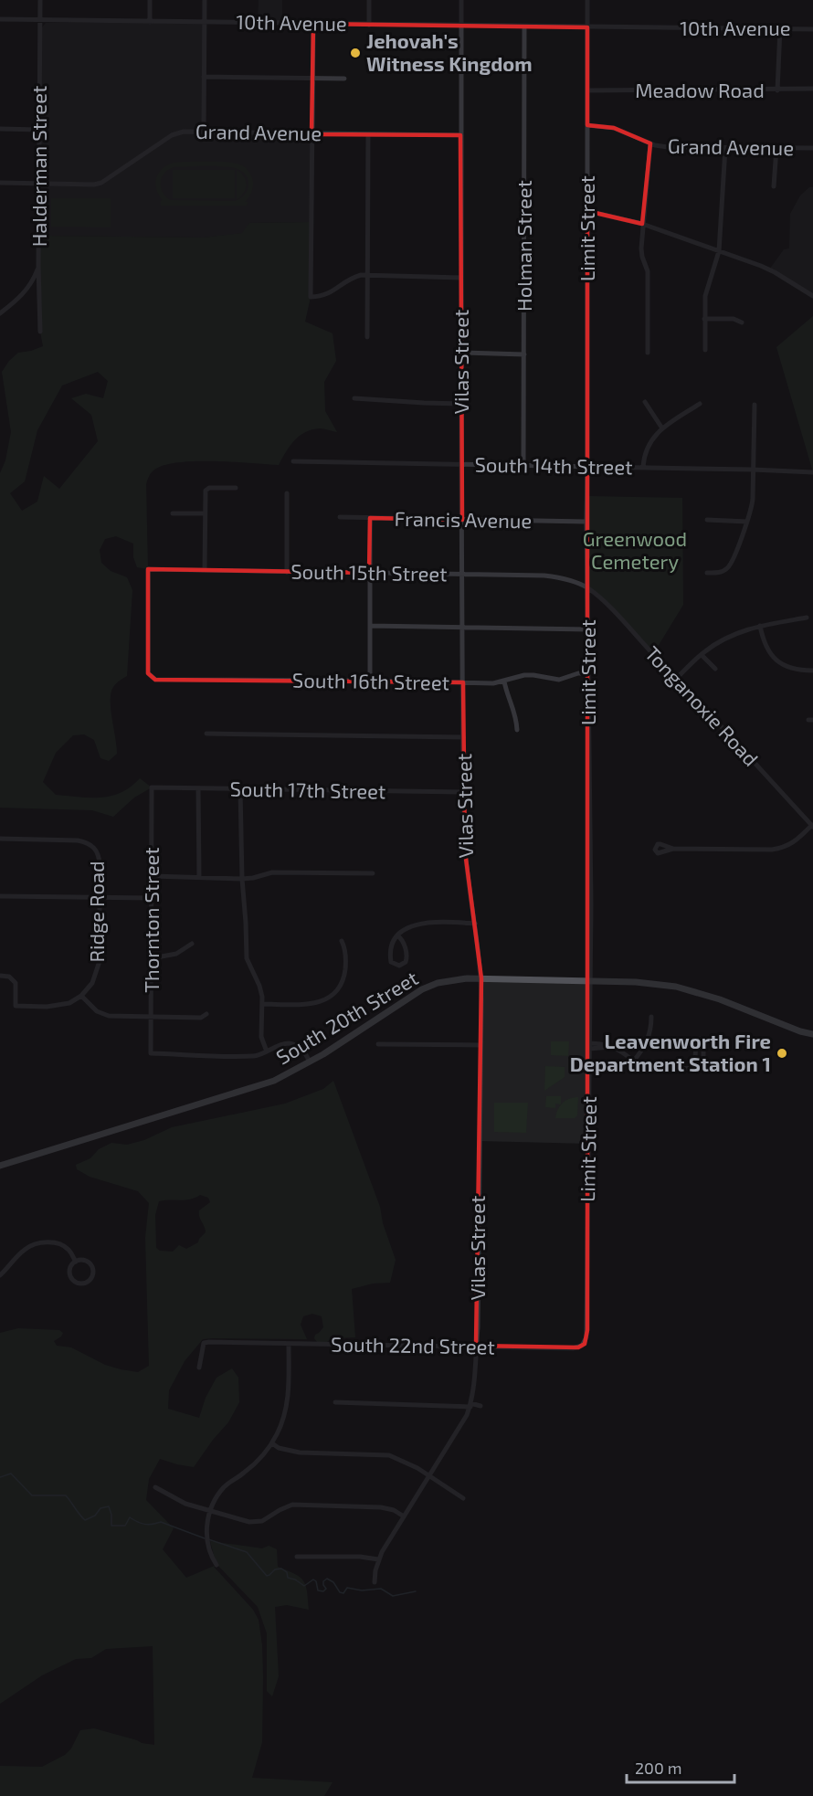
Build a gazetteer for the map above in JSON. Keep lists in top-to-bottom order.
{
  "streets": {
    "main road": ["South 20th Street"],
    "street": [
      "10th Avenue",
      "Meadow Road",
      "Grand Avenue",
      "Halderman Street",
      "Limit Street",
      "Holman Street",
      "Vilas Street",
      "South 14th Street",
      "Francis Avenue",
      "South 15th Street",
      "South 16th Street",
      "Tonganoxie Road",
      "South 17th Street",
      "Ridge Road",
      "Thornton Street",
      "South 22nd Street"
    ]
  },
  "crossings": [
    ["10th Avenue", "Halderman Street"],
    ["10th Avenue", "Limit Street"],
    ["10th Avenue", "Holman Street"],
    ["10th Avenue", "Vilas Street"],
    ["Meadow Road", "Limit Street"],
    ["Grand Avenue", "Halderman Street"],
    ["Grand Avenue", "Limit Street"],
    ["Grand Avenue", "Vilas Street"],
    ["Limit Street", "South 14th Street"],
    ["Limit Street", "Francis Avenue"],
    ["Limit Street", "South 15th Street"],
    ["Limit Street", "South 16th Street"],
    ["Limit Street", "Tonganoxie Road"],
    ["Limit Street", "South 20th Street"],
    ["Limit Street", "South 22nd Street"],
    ["Holman Street", "South 14th Street"],
    ["Vilas Street", "South 14th Street"],
    ["Vilas Street", "Francis Avenue"],
    ["Vilas Street", "South 15th Street"],
    ["Vilas Street", "South 16th Street"],
    ["Vilas Street", "South 17th Street"],
    ["Vilas Street", "South 20th Street"],
    ["Vilas Street", "South 22nd Street"],
    ["South 15th Street", "South 16th Street"],
    ["South 15th Street", "Tonganoxie Road"],
    ["South 17th Street", "Thornton Street"]
  ],
  "parks": ["Greenwood Cemetery"],
  "places": ["Jehovah's Witness Kingdom", "Leavenworth Fire Department Station 1"],
  "scale_bar": "200 m"
}
